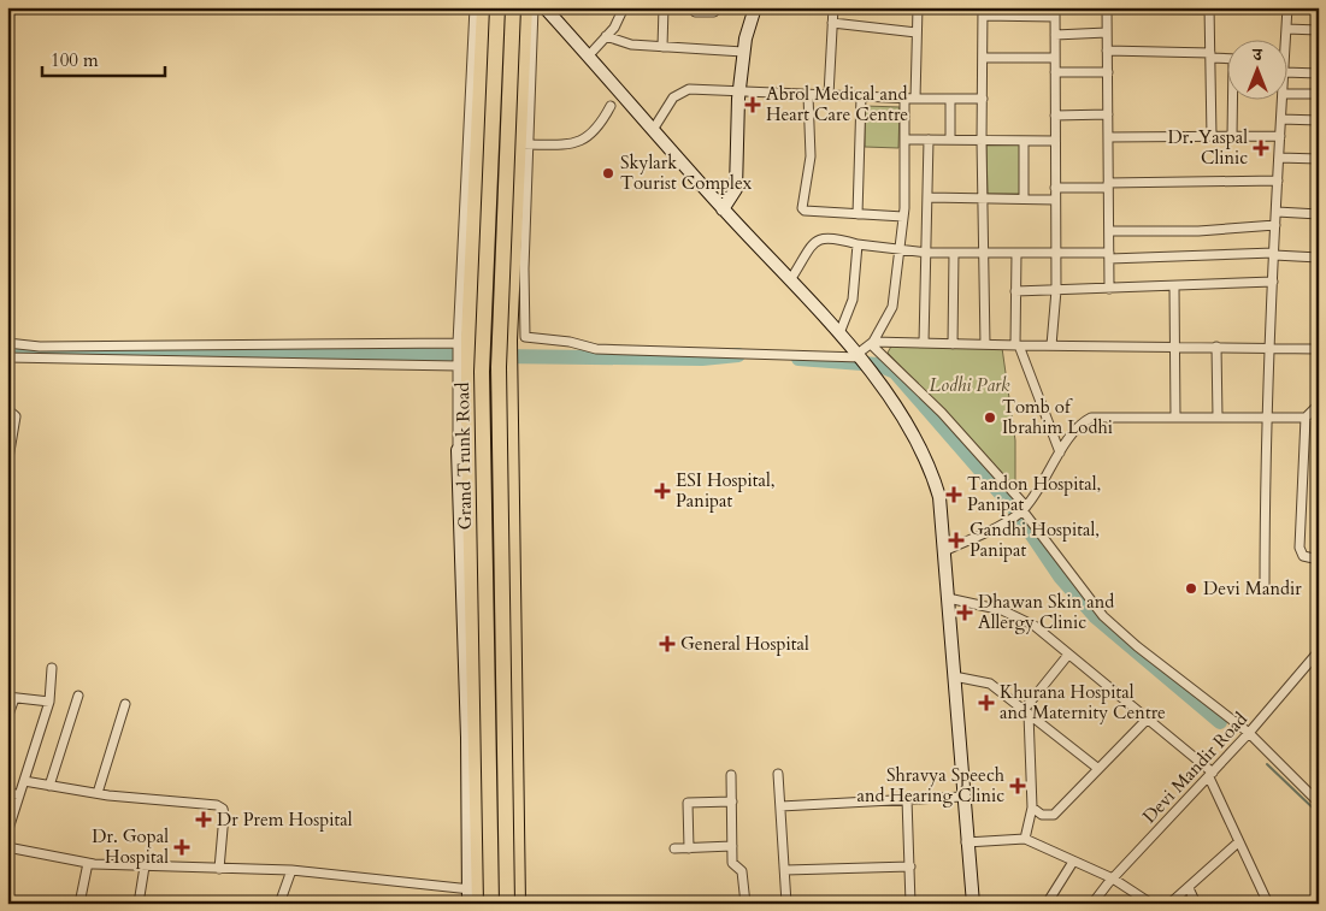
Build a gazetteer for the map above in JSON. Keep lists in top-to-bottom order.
{
  "streets": {
    "highway": ["Grand Trunk Road"],
    "street": ["Devi Mandir Road"]
  },
  "parks": ["Lodhi Park"],
  "places": {
    "health": [
      "Abrol Medical and Heart Care Centre",
      "Dr. Yaspal Clinic",
      "ESI Hospital, Panipat",
      "Tandon Hospital, Panipat",
      "Gandhi Hospital, Panipat",
      "Dhawan Skin and Allergy Clinic",
      "General Hospital",
      "Khurana Hospital and Maternity Centre",
      "Shravya Speech and Hearing Clinic",
      "Dr Prem Hospital",
      "Dr. Gopal Hospital"
    ],
    "other": ["Skylark Tourist Complex", "Tomb of Ibrahim Lodhi", "Devi Mandir"]
  },
  "scale_bar": "100 m",
  "north": "top"
}
